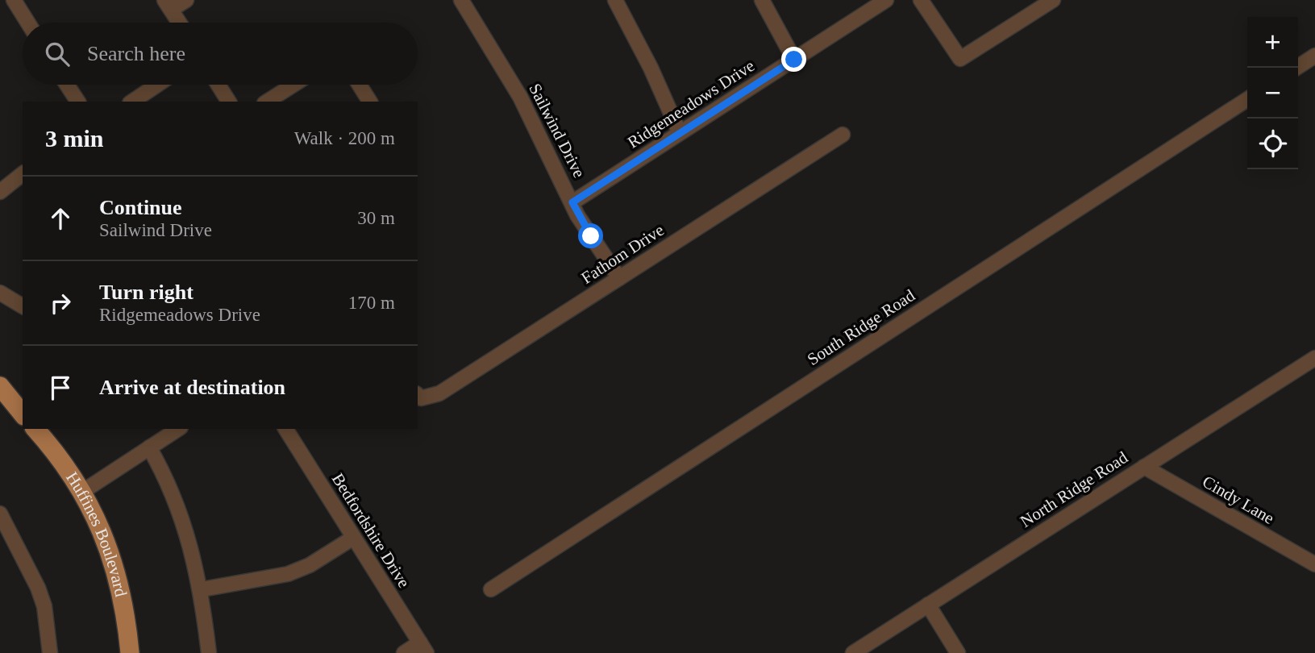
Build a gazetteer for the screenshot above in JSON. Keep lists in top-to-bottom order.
{
  "streets": {
    "main road": ["Huffines Boulevard"],
    "street": [
      "Ridgemeadows Drive",
      "Sailwind Drive",
      "Fathom Drive",
      "South Ridge Road",
      "North Ridge Road",
      "Cindy Lane",
      "Bedfordshire Drive"
    ]
  },
  "crossings": [
    ["Ridgemeadows Drive", "Sailwind Drive"],
    ["Sailwind Drive", "Fathom Drive"],
    ["North Ridge Road", "Cindy Lane"]
  ],
  "page": {
    "map_buttons": ["+", "−"],
    "search": "Search here",
    "heading": ["3 min", "Walk · 200 m"],
    "list": [
      ["Continue", "Sailwind Drive", "30 m"],
      ["Turn right", "Ridgemeadows Drive", "170 m"],
      "Arrive at destination"
    ]
  }
}
